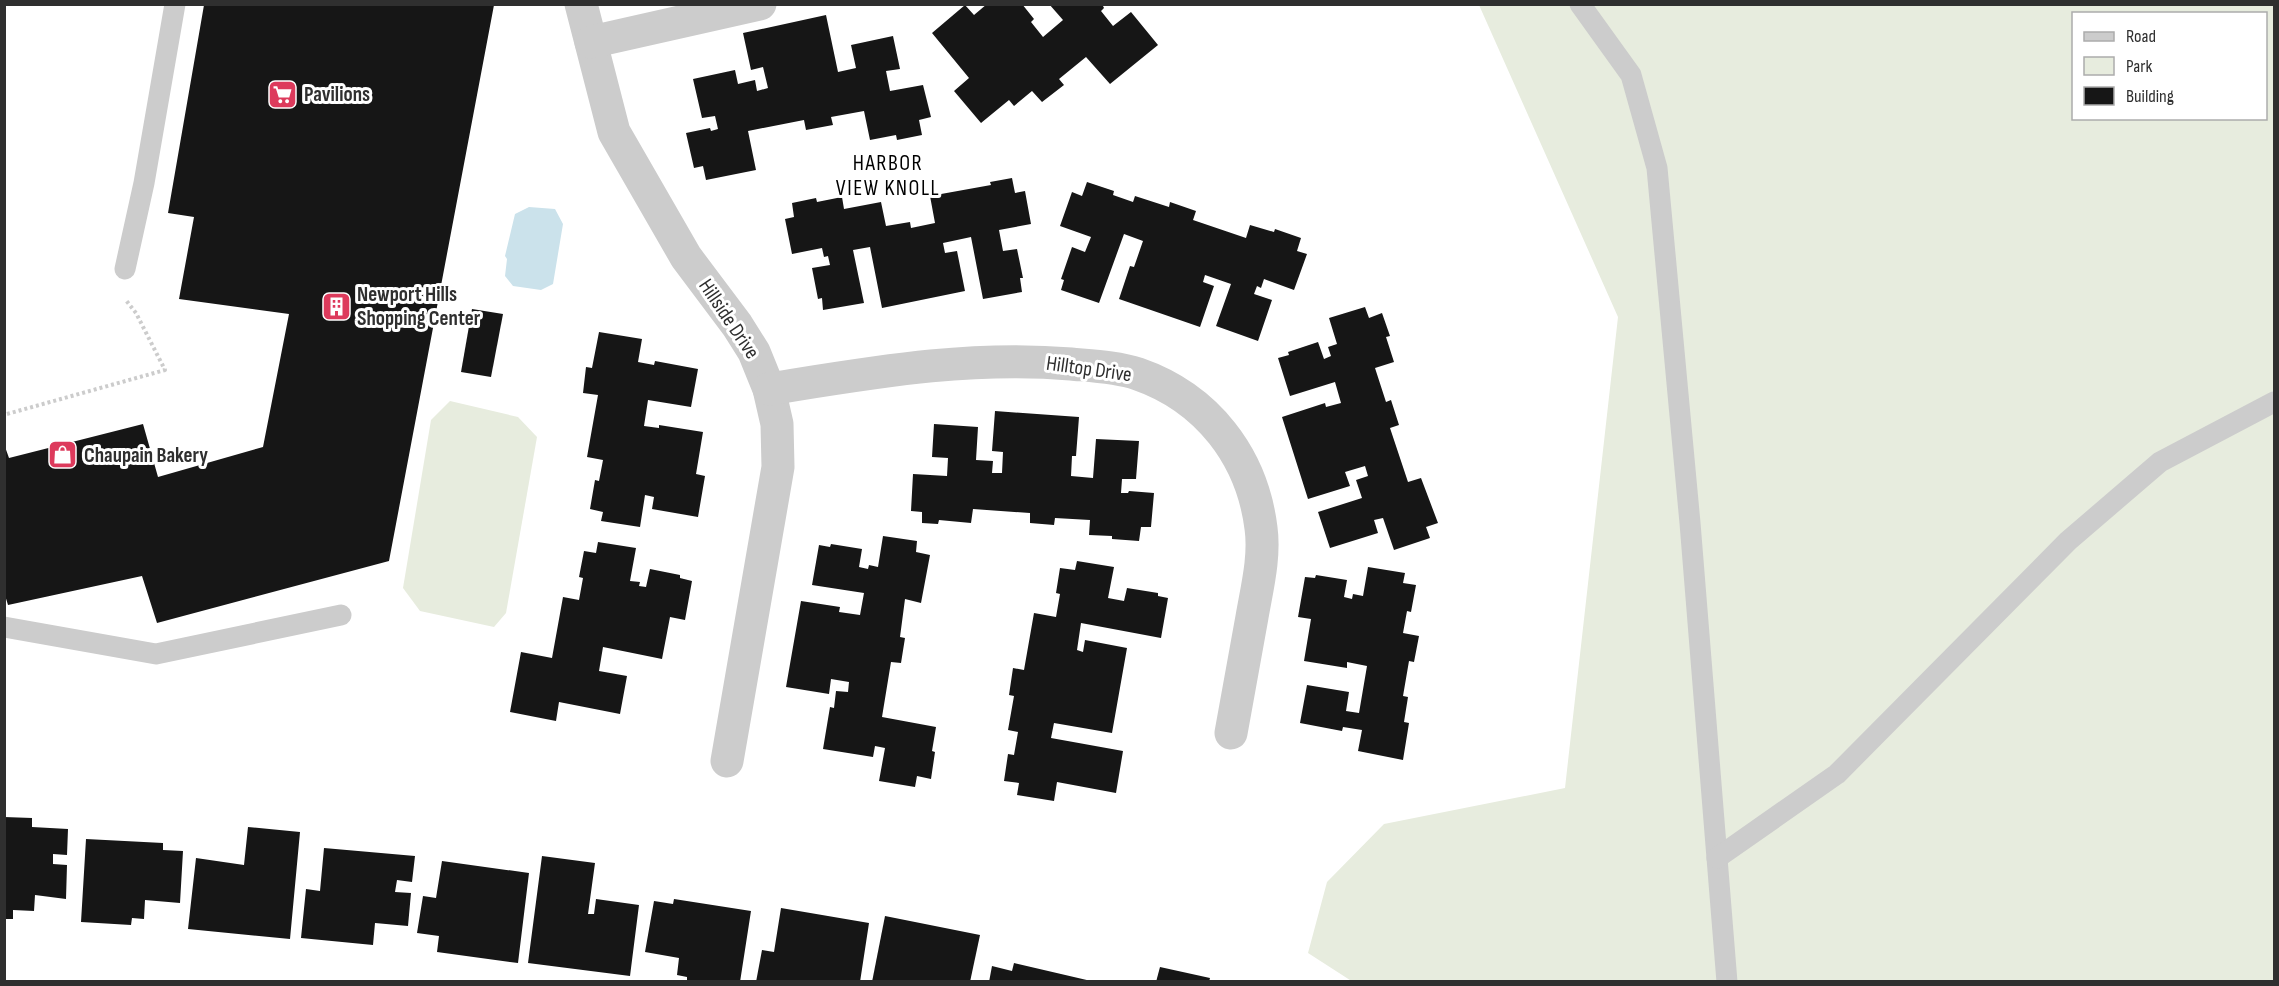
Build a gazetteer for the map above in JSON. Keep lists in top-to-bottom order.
{
  "streets": {
    "street": ["Hillside Drive", "Hilltop Drive"]
  },
  "crossings": [
    ["Hillside Drive", "Hilltop Drive"]
  ],
  "districts": ["HARBOR VIEW KNOLL"],
  "places": {
    "supermarket": ["Pavilions"],
    "building": ["Newport Hills Shopping Center"],
    "shop": ["Chaupain Bakery"]
  },
  "legend": ["Road", "Park", "Building"]
}
